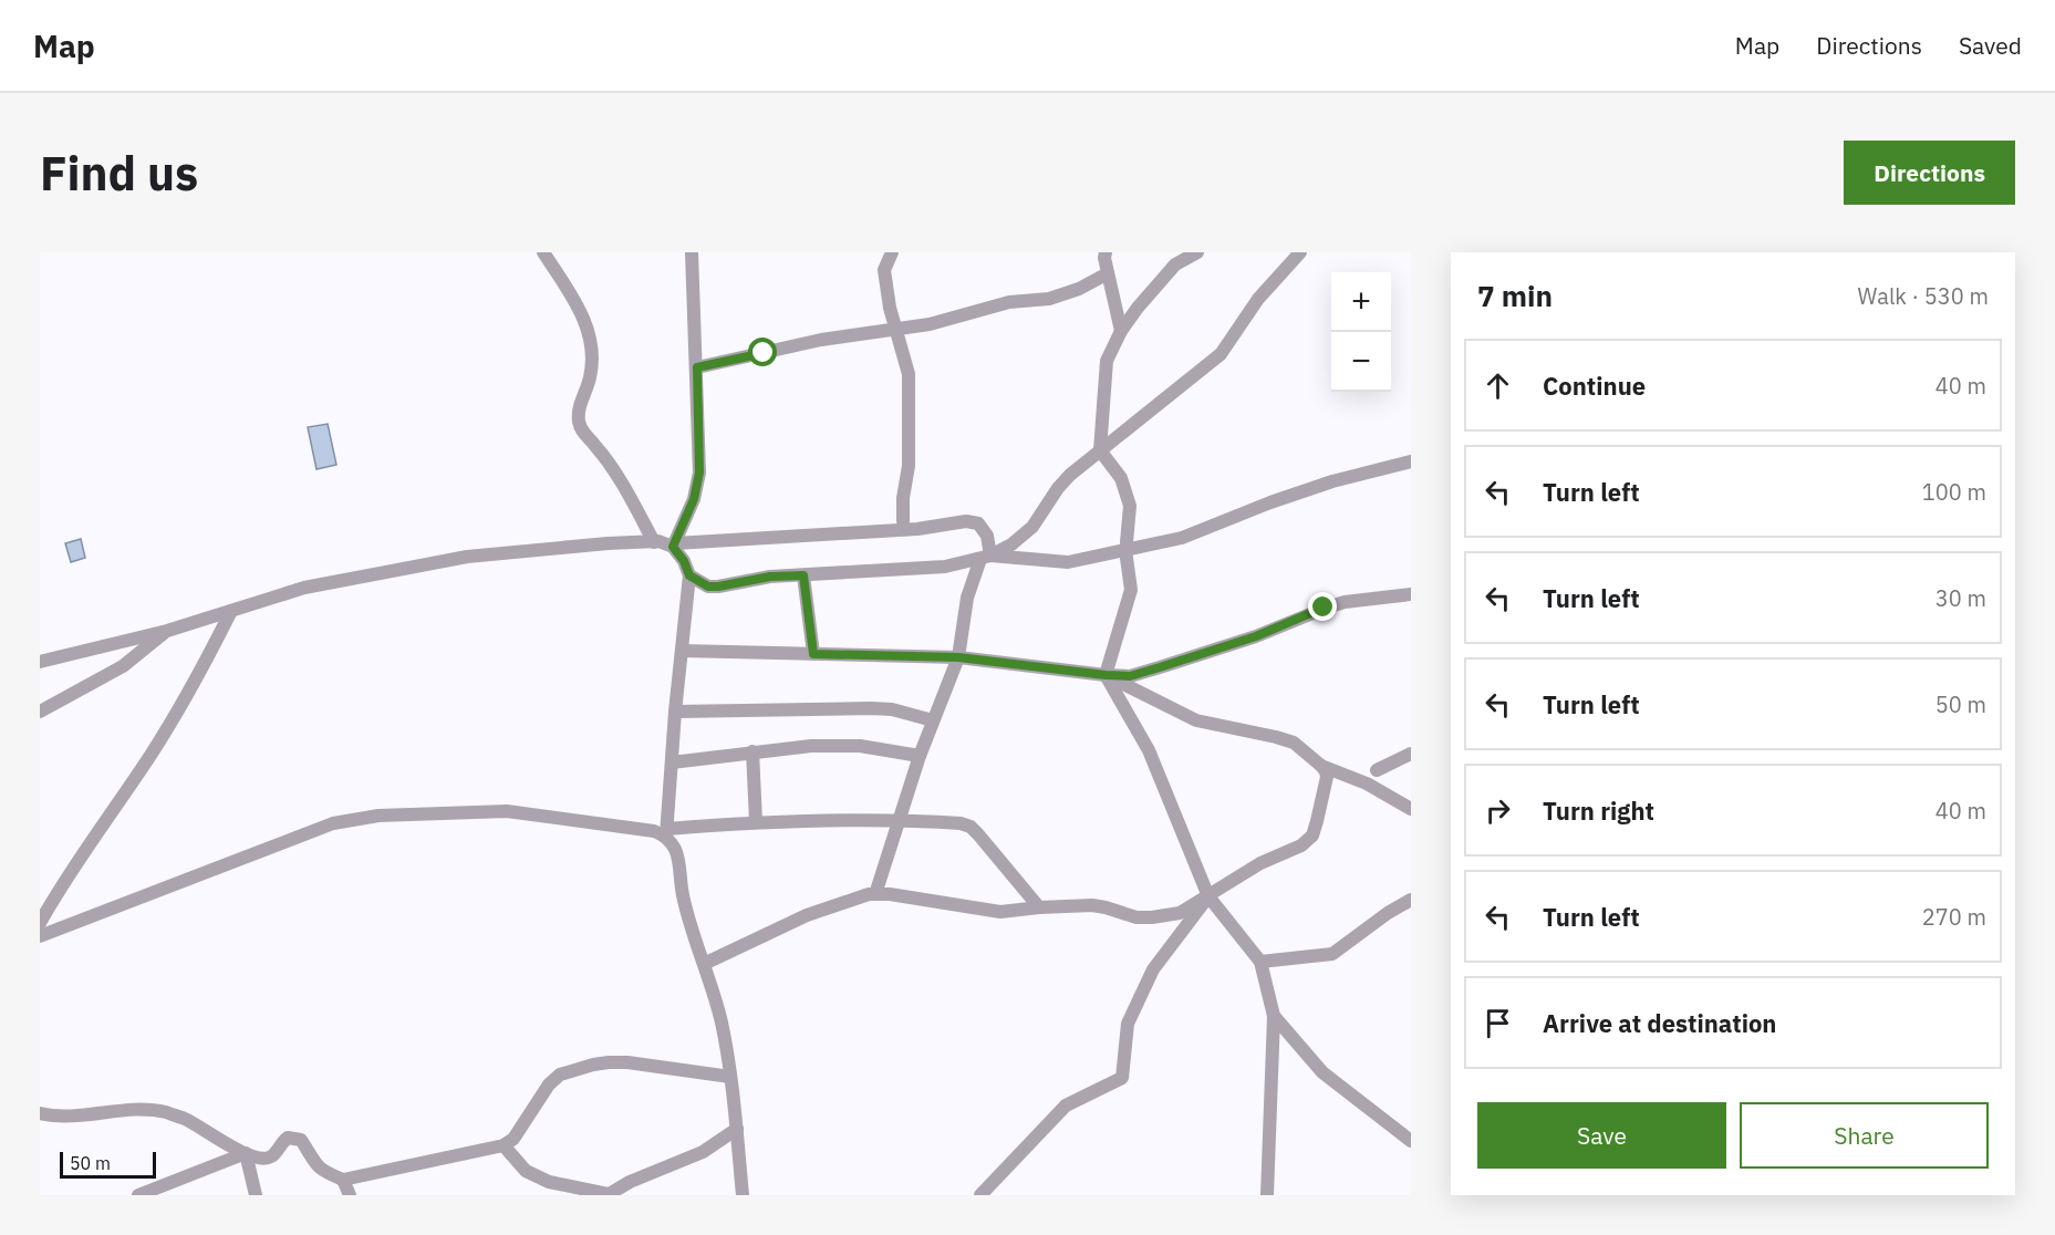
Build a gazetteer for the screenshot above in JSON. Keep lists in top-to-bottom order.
{
  "scale_bar": "50 m",
  "page": {
    "header": "Map",
    "nav": ["Map", "Directions", "Saved"],
    "buttons": [
      "Directions",
      ["Save", "Share"]
    ],
    "title": "Find us",
    "heading": ["7 min", "Walk · 530 m"],
    "map_buttons": ["+", "−"],
    "list": [
      ["Continue", "40 m"],
      ["Turn left", "100 m"],
      ["Turn left", "30 m"],
      ["Turn left", "50 m"],
      ["Turn right", "40 m"],
      ["Turn left", "270 m"],
      "Arrive at destination"
    ],
    "scale": "50 m"
  }
}
